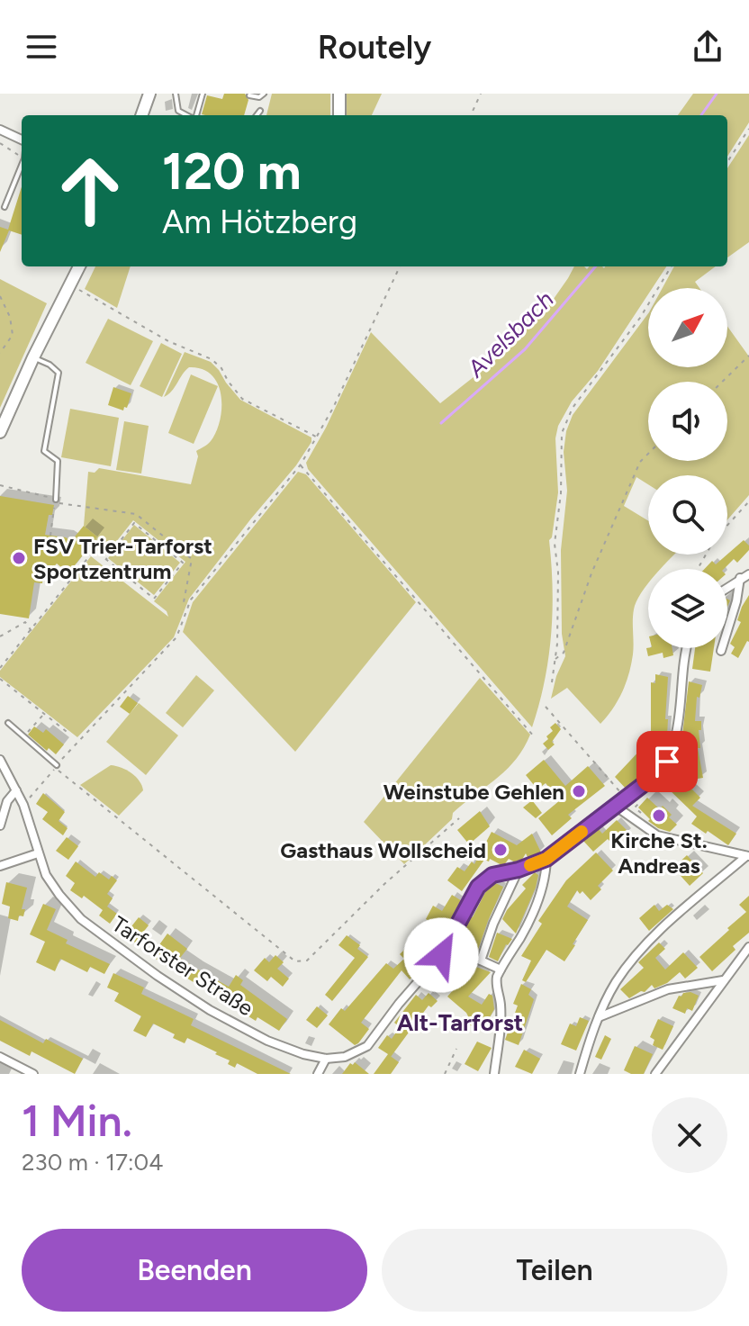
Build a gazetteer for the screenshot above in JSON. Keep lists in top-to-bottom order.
{
  "streets": {
    "street": ["Tarforster Straße"]
  },
  "districts": ["Alt-Tarforst"],
  "water": ["Avelsbach"],
  "places": [
    "FSV Trier-Tarforst Sportzentrum",
    "Weinstube Gehlen",
    "Kirche St. Andreas",
    "Gasthaus Wollscheid"
  ],
  "north": "top right",
  "page": {
    "header": "Routely",
    "turn": ["120 m", "Am Hötzberg"],
    "heading": ["1 Min.", "230 m · 17:04"],
    "buttons": ["Beenden", "Teilen"]
  }
}
